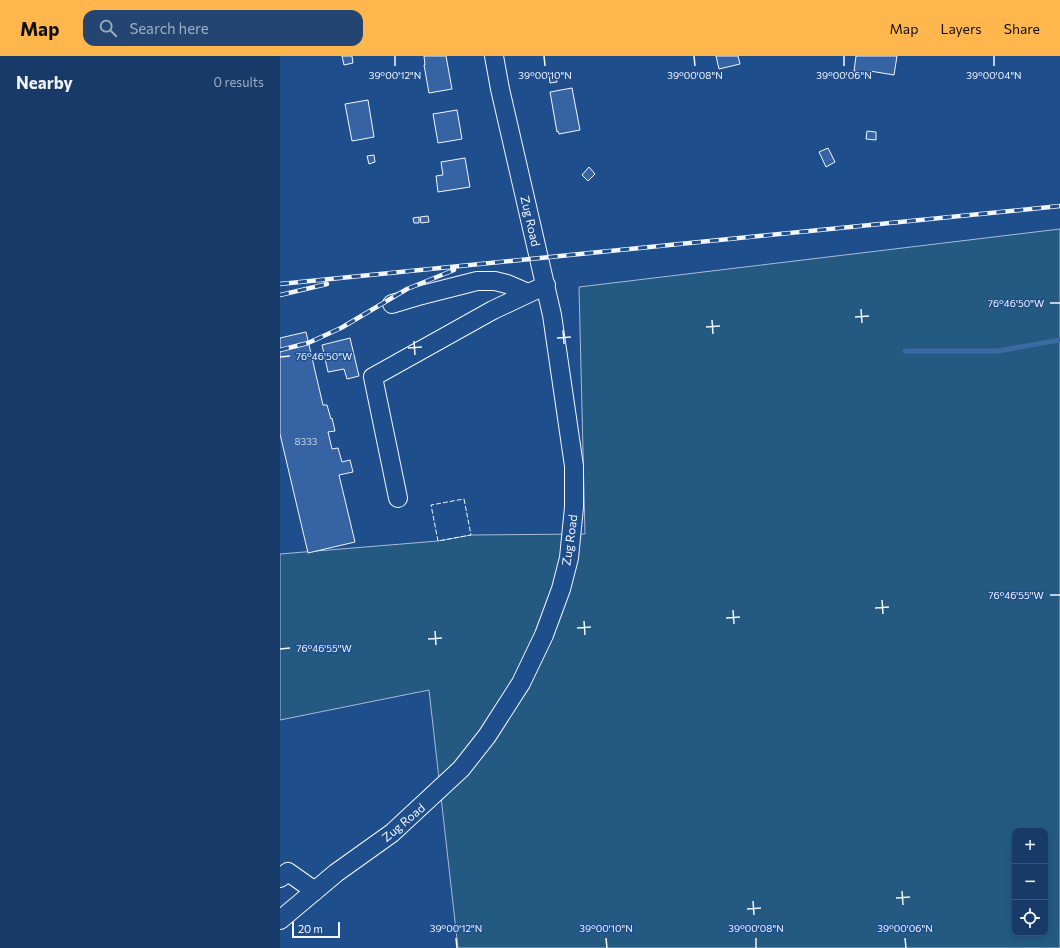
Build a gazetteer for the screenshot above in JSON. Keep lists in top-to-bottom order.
{
  "streets": {
    "street": ["Zug Road"]
  },
  "house_numbers": ["8333"],
  "scale_bar": "20 m",
  "page": {
    "header": "Map",
    "search": "Search here",
    "nav": ["Map", "Layers", "Share"],
    "heading": ["Nearby", "0 results"],
    "map_buttons": ["+", "−"],
    "scale": "20 m"
  },
  "coordinates": [
    "39°00'12\"N",
    "39°00'10\"N",
    "39°00'08\"N",
    "39°00'06\"N",
    "39°00'04\"N",
    "76°46'50\"W",
    "76°46'55\"W"
  ]
}
